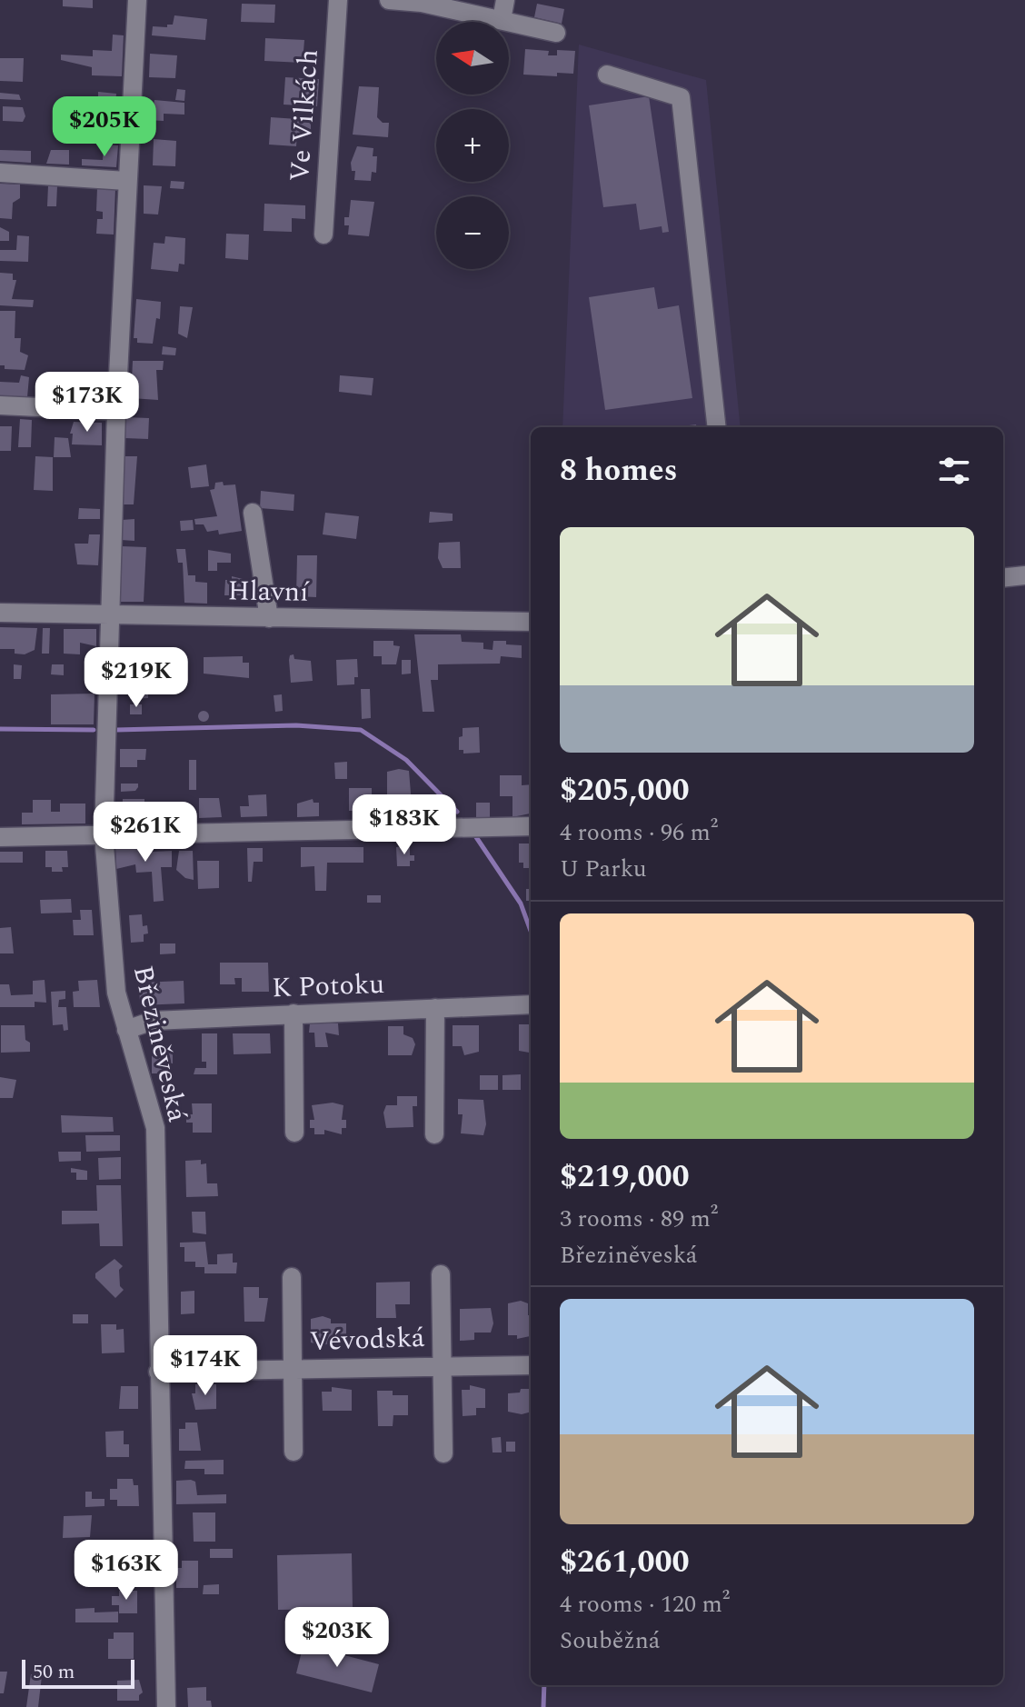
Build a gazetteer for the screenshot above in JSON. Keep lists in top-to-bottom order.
{
  "streets": {
    "street": [
      "Ve Vilkách",
      "Hlavní",
      "K Potoku",
      "Březiněveská",
      "Vévodská"
    ]
  },
  "crossings": [
    ["Hlavní", "Březiněveská"],
    ["K Potoku", "Březiněveská"],
    ["Březiněveská", "Vévodská"]
  ],
  "scale_bar": "50 m",
  "north": "left",
  "page": {
    "map_buttons": ["+", "−"],
    "price": [
      "$205K",
      "$173K",
      "$219K",
      "$183K",
      "$261K",
      "$174K",
      "$163K",
      "$203K"
    ],
    "heading": "8 homes",
    "list": [
      {
        "name": "$205,000",
        "note": "4 rooms · 96 m² · U Parku"
      },
      {
        "name": "$219,000",
        "note": "3 rooms · 89 m² · Březiněveská"
      },
      {
        "name": "$261,000",
        "note": "4 rooms · 120 m² · Souběžná"
      }
    ],
    "scale": "50 m"
  }
}
